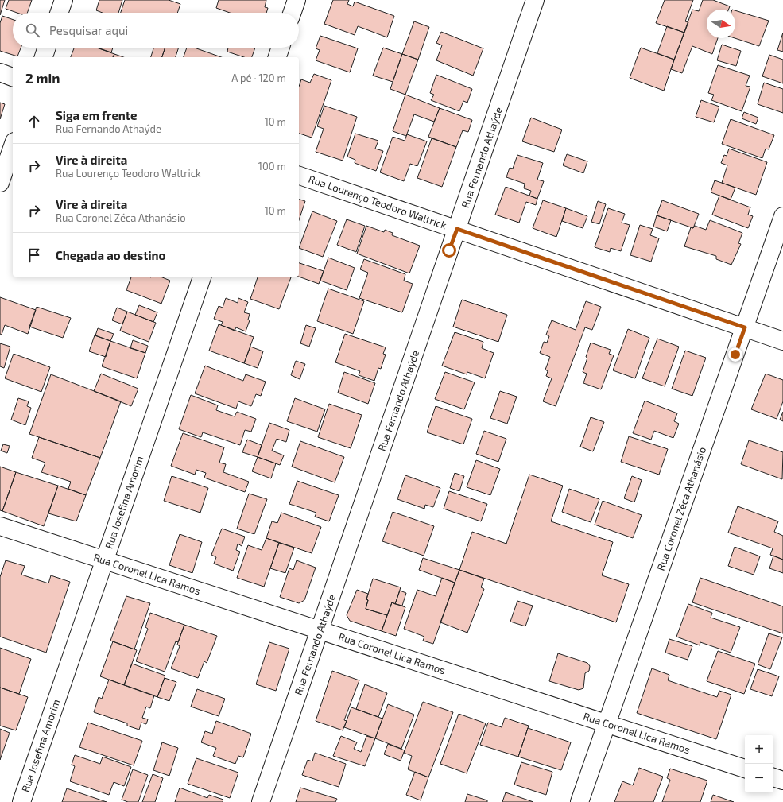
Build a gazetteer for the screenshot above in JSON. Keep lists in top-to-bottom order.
{
  "streets": {
    "street": [
      "Rua Fernando Athaýde",
      "Rua Lourenço Teodoro Waltrick",
      "Rua Josefina Amorim",
      "Rua Coronel Zéca Athanásio",
      "Rua Coronel Lica Ramos"
    ]
  },
  "crossings": [
    ["Rua Fernando Athaýde", "Rua Lourenço Teodoro Waltrick"],
    ["Rua Fernando Athaýde", "Rua Coronel Lica Ramos"],
    ["Rua Lourenço Teodoro Waltrick", "Rua Coronel Zéca Athanásio"],
    ["Rua Josefina Amorim", "Rua Coronel Lica Ramos"],
    ["Rua Coronel Zéca Athanásio", "Rua Coronel Lica Ramos"]
  ],
  "north": "right",
  "page": {
    "search": "Pesquisar aqui",
    "heading": ["2 min", "A pé · 120 m"],
    "list": [
      ["Siga em frente", "Rua Fernando Athaýde", "10 m"],
      ["Vire à direita", "Rua Lourenço Teodoro Waltrick", "100 m"],
      ["Vire à direita", "Rua Coronel Zéca Athanásio", "10 m"],
      "Chegada ao destino"
    ],
    "map_buttons": ["+", "−"]
  }
}
